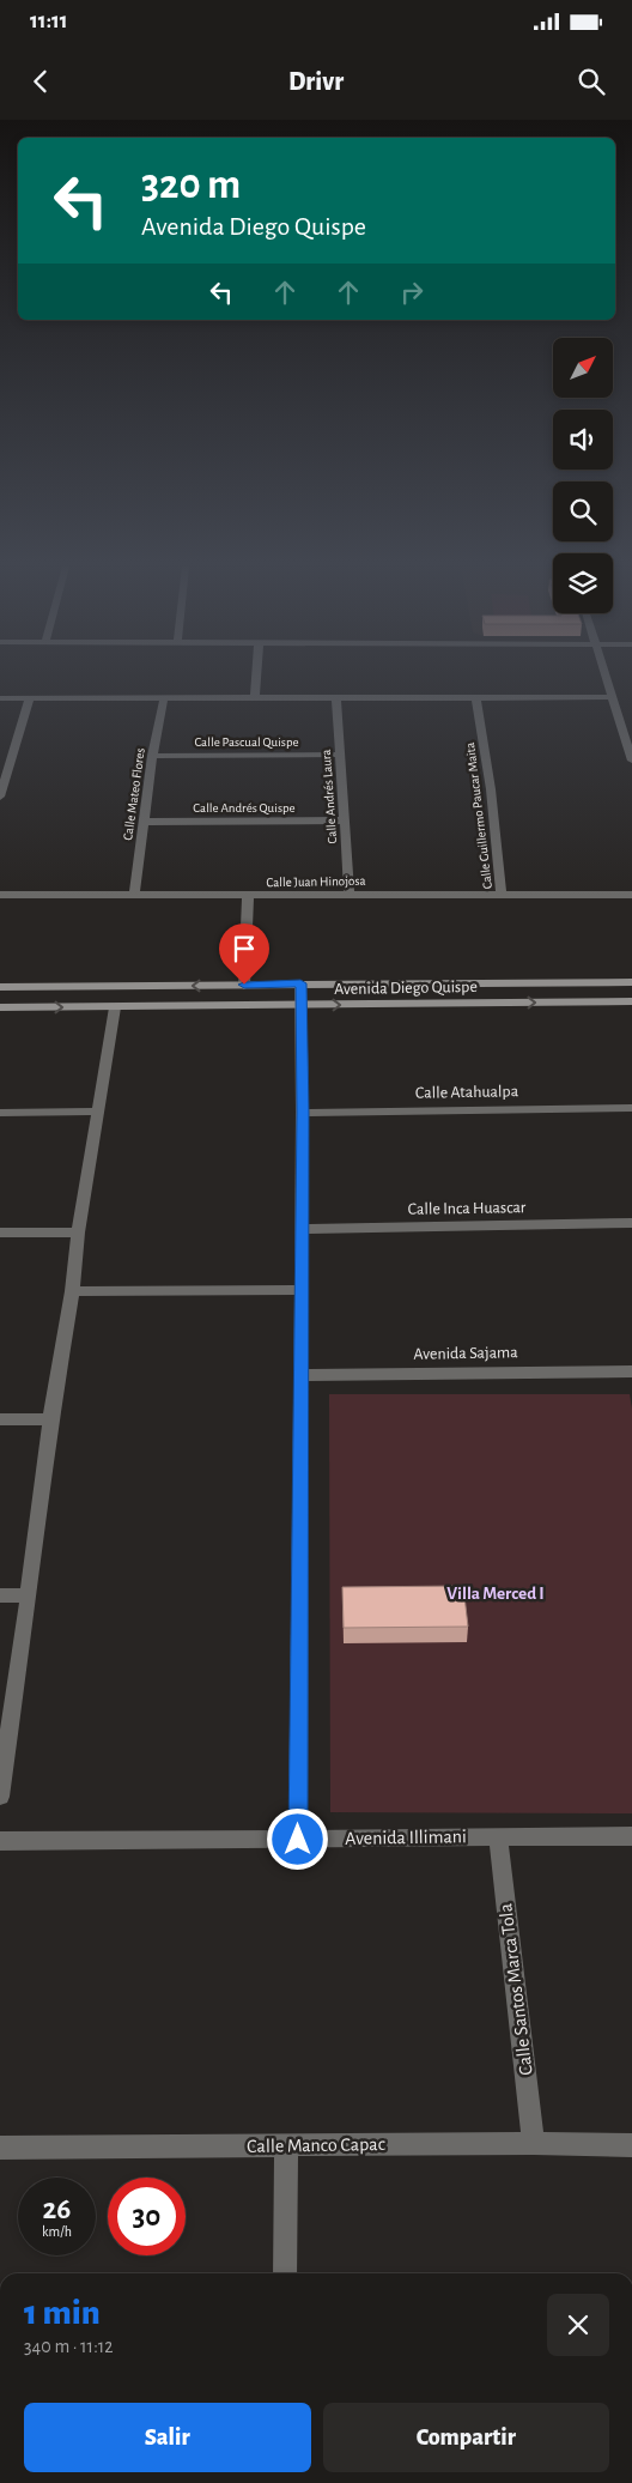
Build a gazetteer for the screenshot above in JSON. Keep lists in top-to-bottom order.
{
  "streets": {
    "street": [
      "Calle Pascual Quispe",
      "Calle Mateo Flores",
      "Calle Andrés Laura",
      "Calle Andrés Quispe",
      "Calle Guillermo Paucar Maita",
      "Calle Juan Hinojosa",
      "Avenida Diego Quispe",
      "Calle Atahualpa",
      "Calle Inca Huascar",
      "Avenida Sajama",
      "Avenida Illimani",
      "Calle Santos Marca Tola",
      "Calle Manco Capac"
    ]
  },
  "crossings": [
    ["Calle Pascual Quispe", "Calle Mateo Flores"],
    ["Calle Pascual Quispe", "Calle Andrés Laura"],
    ["Calle Mateo Flores", "Calle Andrés Quispe"],
    ["Calle Mateo Flores", "Calle Juan Hinojosa"],
    ["Calle Andrés Laura", "Calle Andrés Quispe"],
    ["Calle Andrés Laura", "Calle Juan Hinojosa"],
    ["Calle Guillermo Paucar Maita", "Calle Juan Hinojosa"],
    ["Avenida Illimani", "Calle Santos Marca Tola"],
    ["Calle Santos Marca Tola", "Calle Manco Capac"]
  ],
  "districts": ["Villa Merced I"],
  "north": "top right",
  "page": {
    "status": "11:11",
    "header": "Drivr",
    "turn": ["320 m", "Avenida Diego Quispe"],
    "speed": "26 km/h",
    "limit": "30",
    "heading": ["1 min", "340 m · 11:12"],
    "buttons": ["Salir", "Compartir"]
  }
}
